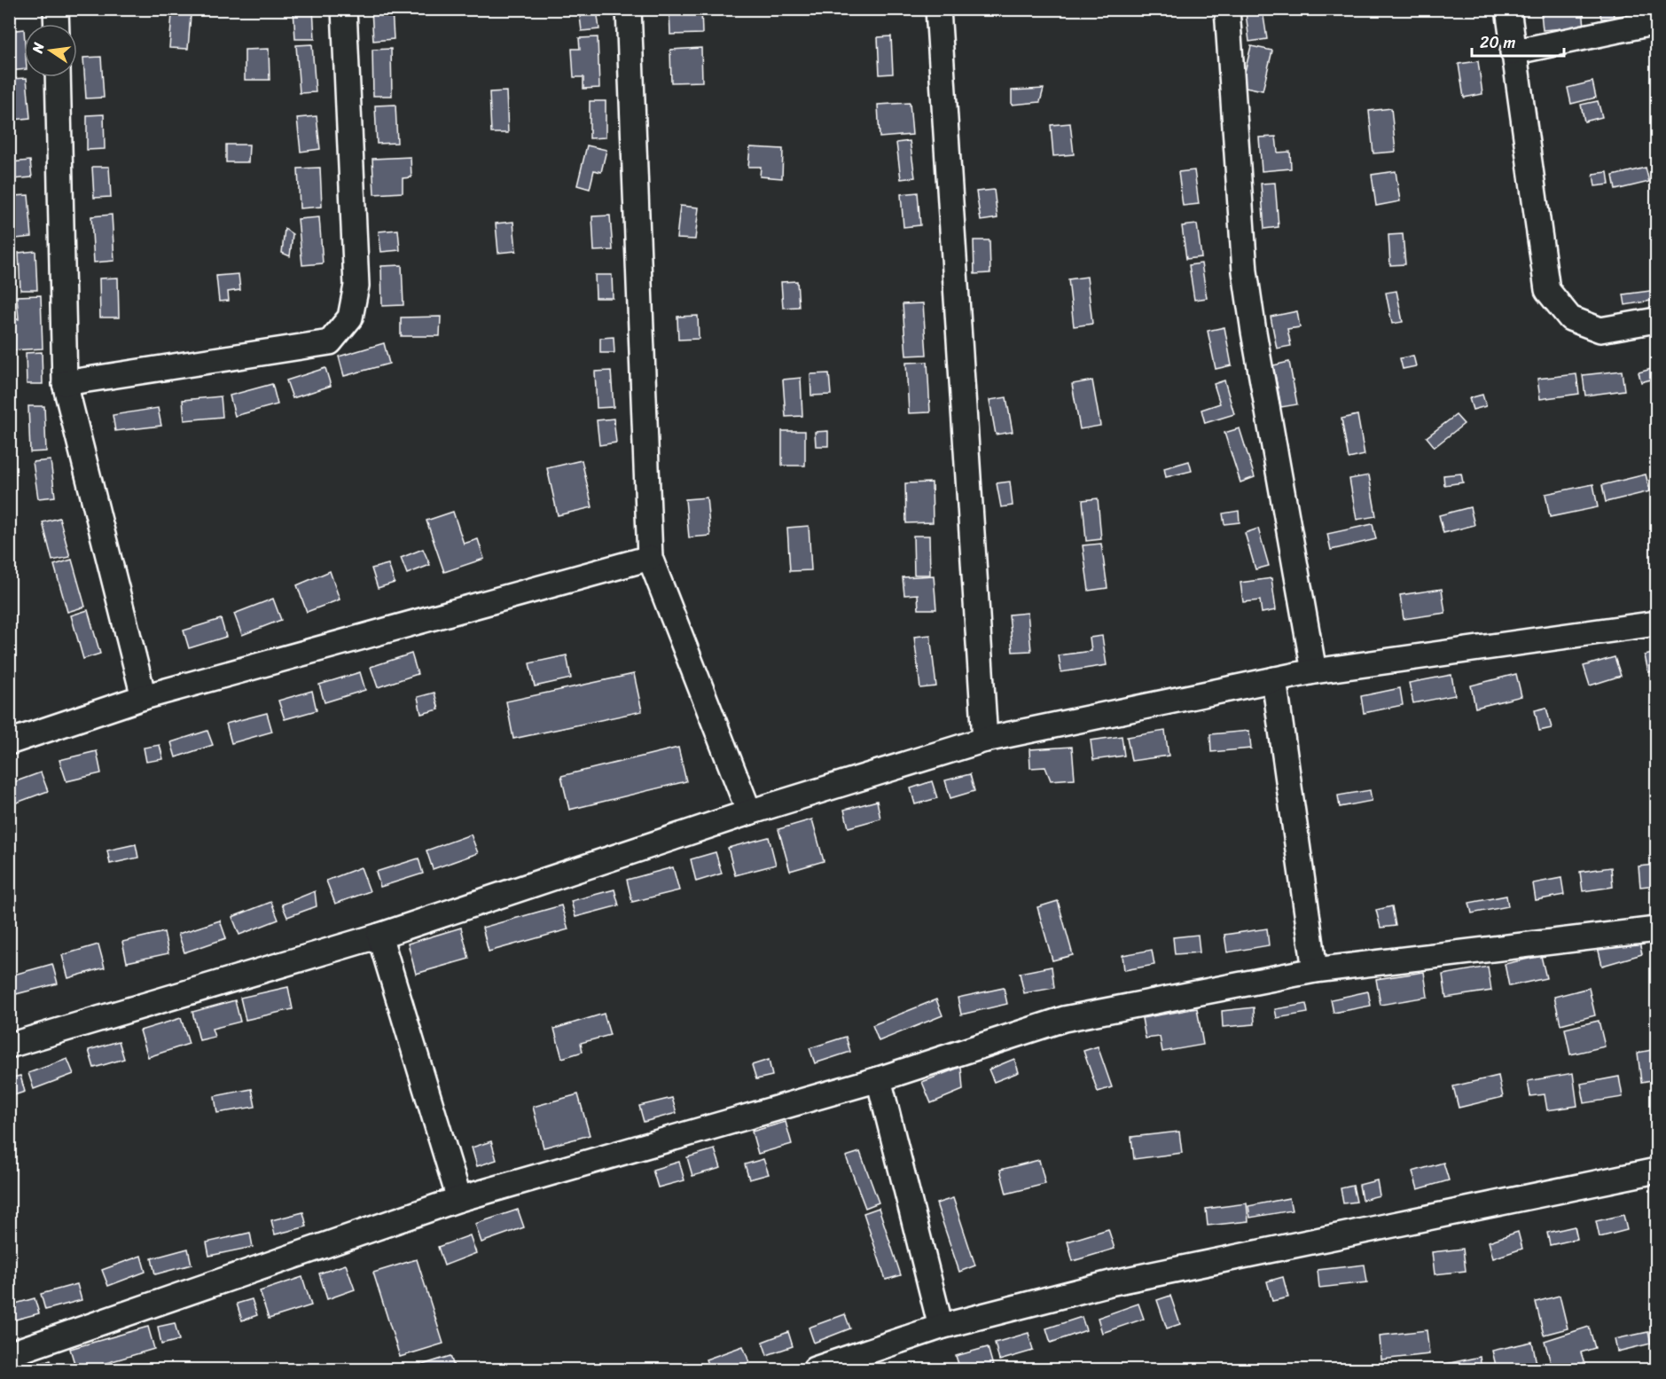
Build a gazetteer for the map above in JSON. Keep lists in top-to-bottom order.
{
  "scale_bar": "20 m",
  "north": "left"
}
